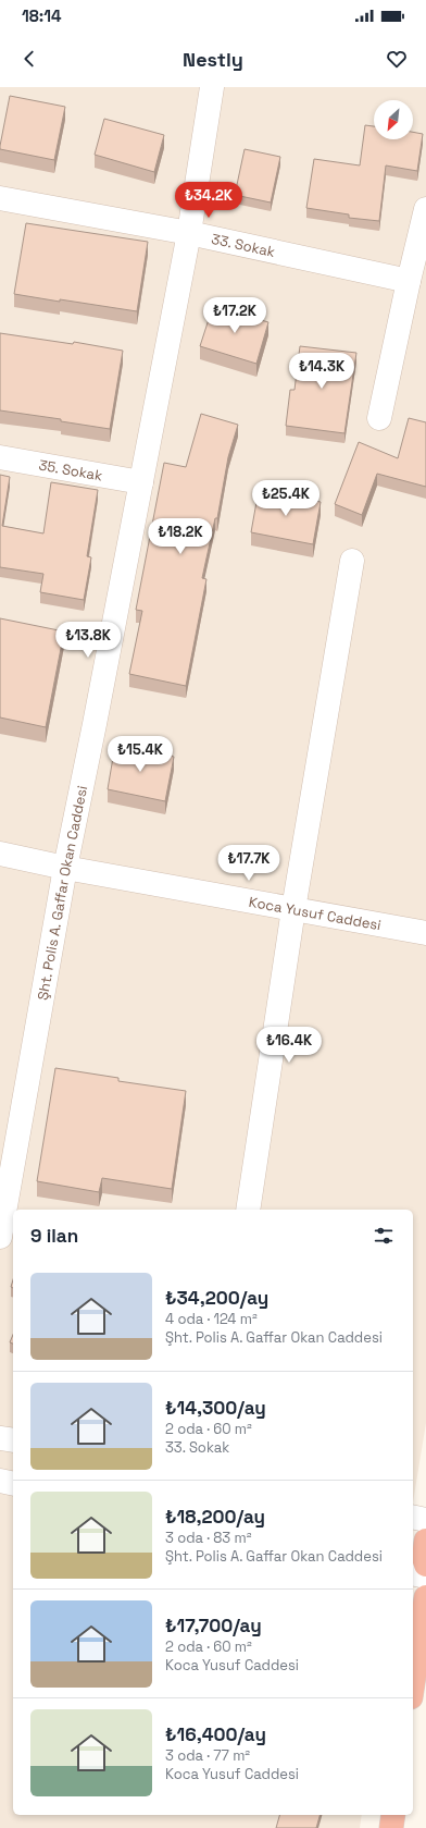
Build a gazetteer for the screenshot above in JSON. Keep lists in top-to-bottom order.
{
  "streets": {
    "street": [
      "33. Sokak",
      "35. Sokak",
      "Şht. Polis A. Gaffar Okan Caddesi",
      "Koca Yusuf Caddesi"
    ]
  },
  "crossings": [
    ["33. Sokak", "Şht. Polis A. Gaffar Okan Caddesi"],
    ["35. Sokak", "Şht. Polis A. Gaffar Okan Caddesi"],
    ["Şht. Polis A. Gaffar Okan Caddesi", "Koca Yusuf Caddesi"]
  ],
  "north": "bottom left",
  "page": {
    "status": "18:14",
    "header": "Nestly",
    "price": [
      "₺34.2K",
      "₺17.2K",
      "₺14.3K",
      "₺25.4K",
      "₺18.2K",
      "₺13.8K",
      "₺15.4K",
      "₺17.7K",
      "₺16.4K"
    ],
    "heading": "9 ilan",
    "list": [
      {
        "name": "₺34,200/ay",
        "note": "4 oda · 124 m² · Şht. Polis A. Gaffar Okan Caddesi"
      },
      {
        "name": "₺14,300/ay",
        "note": "2 oda · 60 m² · 33. Sokak"
      },
      {
        "name": "₺18,200/ay",
        "note": "3 oda · 83 m² · Şht. Polis A. Gaffar Okan Caddesi"
      },
      {
        "name": "₺17,700/ay",
        "note": "2 oda · 60 m² · Koca Yusuf Caddesi"
      },
      {
        "name": "₺16,400/ay",
        "note": "3 oda · 77 m² · Koca Yusuf Caddesi"
      }
    ]
  }
}
